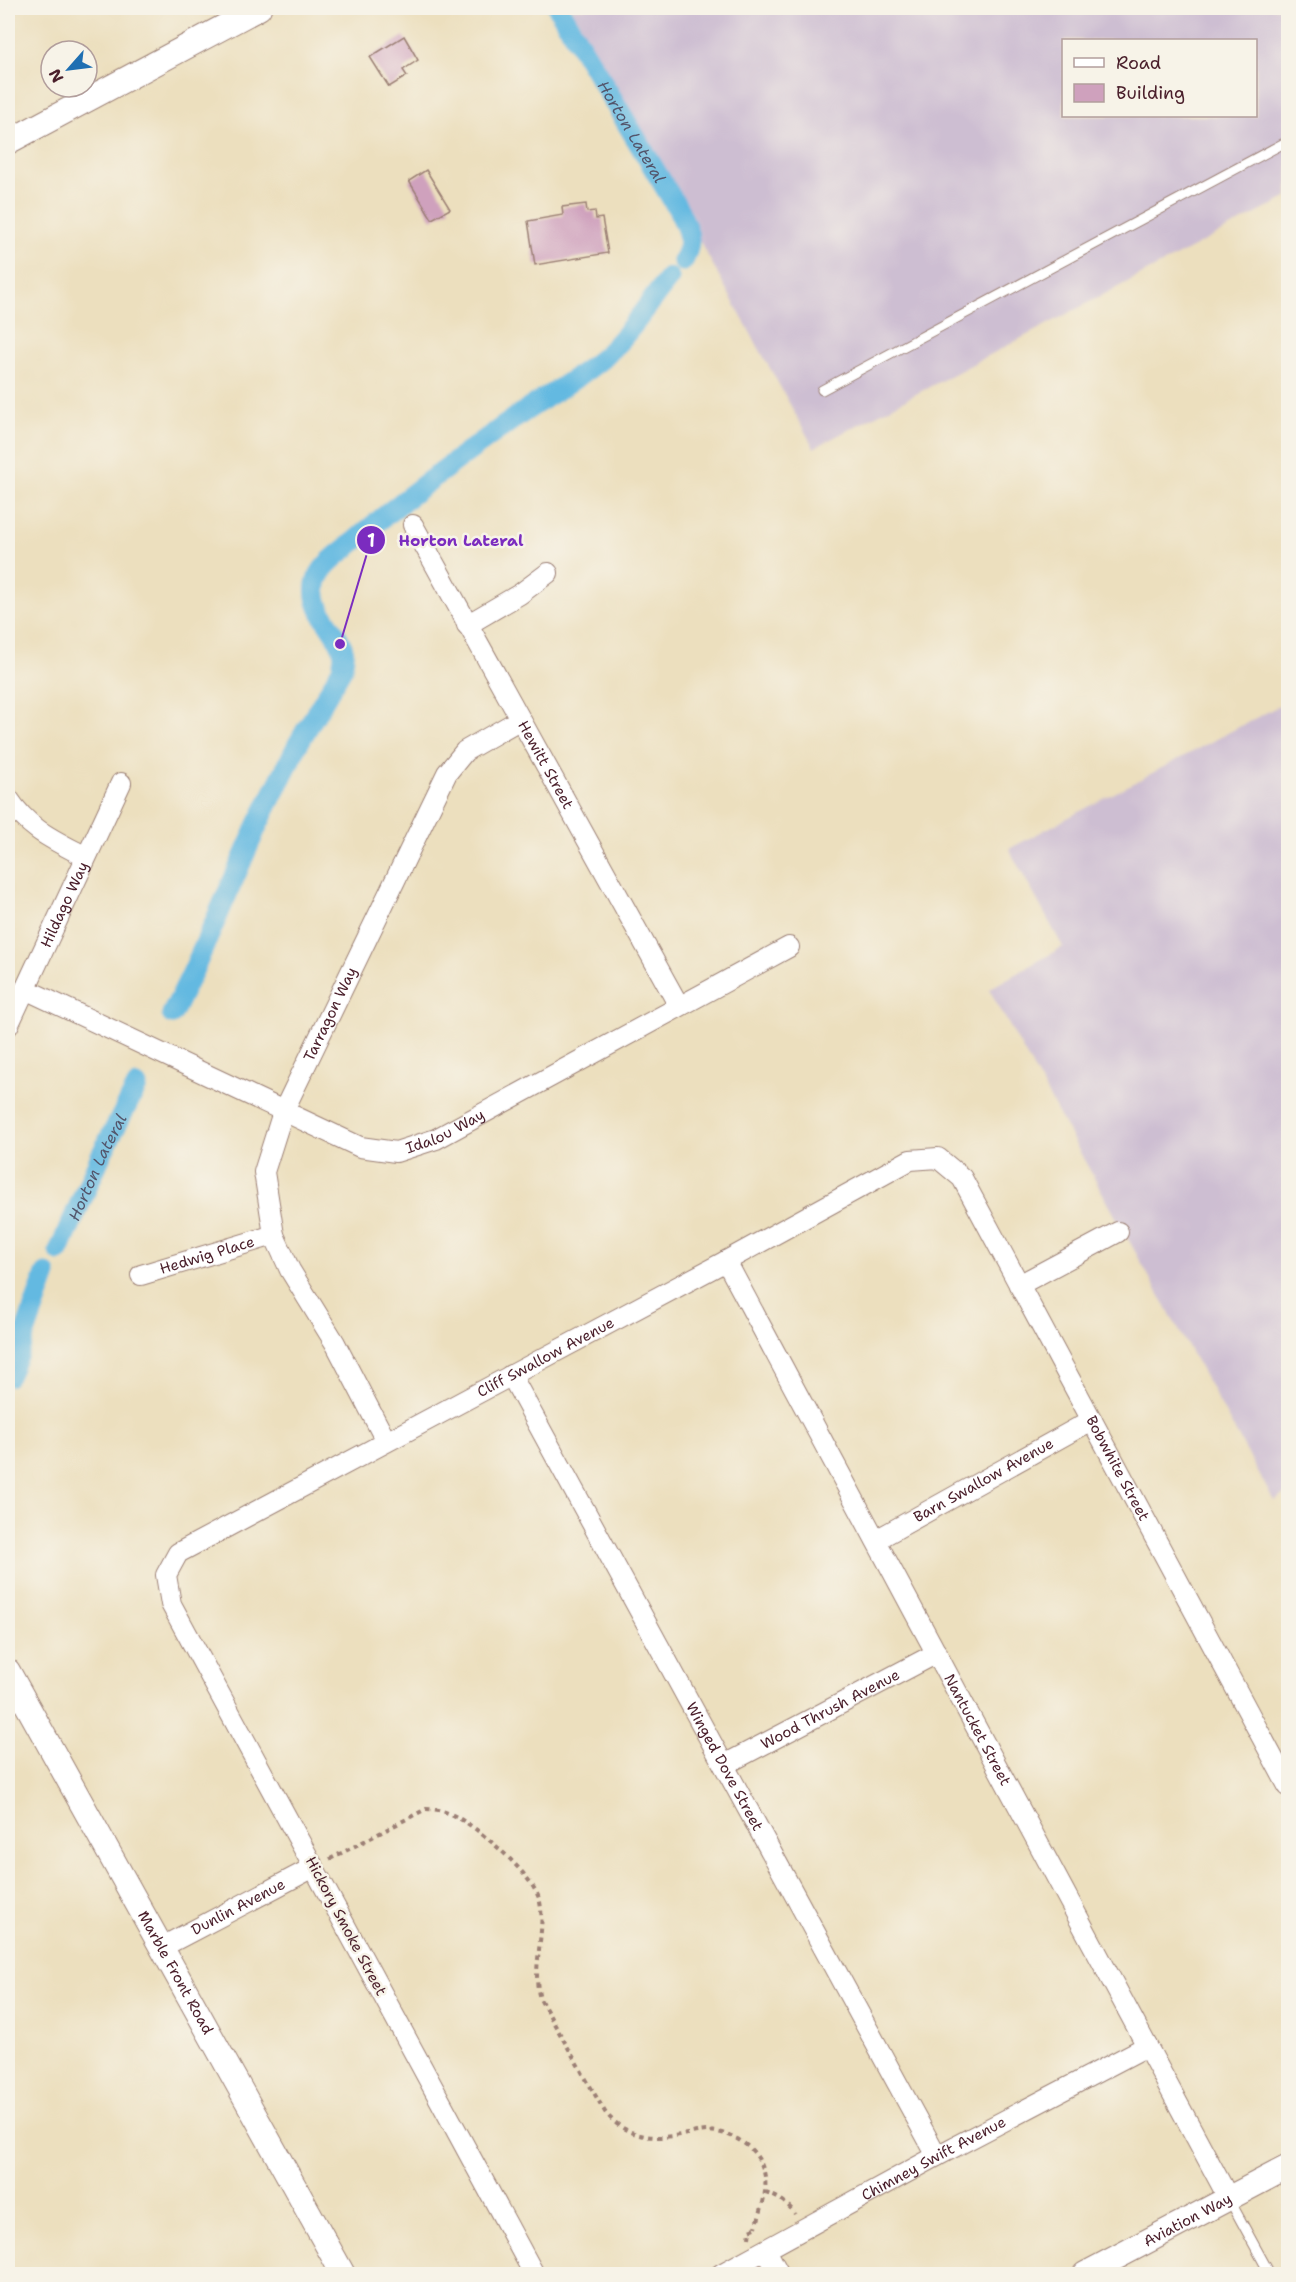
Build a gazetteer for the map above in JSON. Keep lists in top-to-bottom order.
{
  "streets": {
    "street": [
      "Hewitt Street",
      "Hildago Way",
      "Tarragon Way",
      "Idalou Way",
      "Hedwig Place",
      "Cliff Swallow Avenue",
      "Bobwhite Street",
      "Barn Swallow Avenue",
      "Wood Thrush Avenue",
      "Nantucket Street",
      "Winged Dove Street",
      "Dunlin Avenue",
      "Hickory Smoke Street",
      "Marble Front Road",
      "Chimney Swift Avenue",
      "Aviation Way"
    ]
  },
  "crossings": [
    ["Hewitt Street", "Tarragon Way"],
    ["Hewitt Street", "Idalou Way"],
    ["Hildago Way", "Idalou Way"],
    ["Tarragon Way", "Idalou Way"],
    ["Tarragon Way", "Hedwig Place"],
    ["Tarragon Way", "Cliff Swallow Avenue"],
    ["Cliff Swallow Avenue", "Bobwhite Street"],
    ["Cliff Swallow Avenue", "Nantucket Street"],
    ["Cliff Swallow Avenue", "Winged Dove Street"],
    ["Cliff Swallow Avenue", "Hickory Smoke Street"],
    ["Bobwhite Street", "Barn Swallow Avenue"],
    ["Barn Swallow Avenue", "Nantucket Street"],
    ["Wood Thrush Avenue", "Nantucket Street"],
    ["Wood Thrush Avenue", "Winged Dove Street"],
    ["Nantucket Street", "Chimney Swift Avenue"],
    ["Nantucket Street", "Aviation Way"],
    ["Winged Dove Street", "Chimney Swift Avenue"],
    ["Dunlin Avenue", "Hickory Smoke Street"],
    ["Dunlin Avenue", "Marble Front Road"]
  ],
  "water": ["Horton Lateral"],
  "places": ["Horton Lateral"],
  "legend": ["Road", "Building"],
  "north": "bottom left"
}
